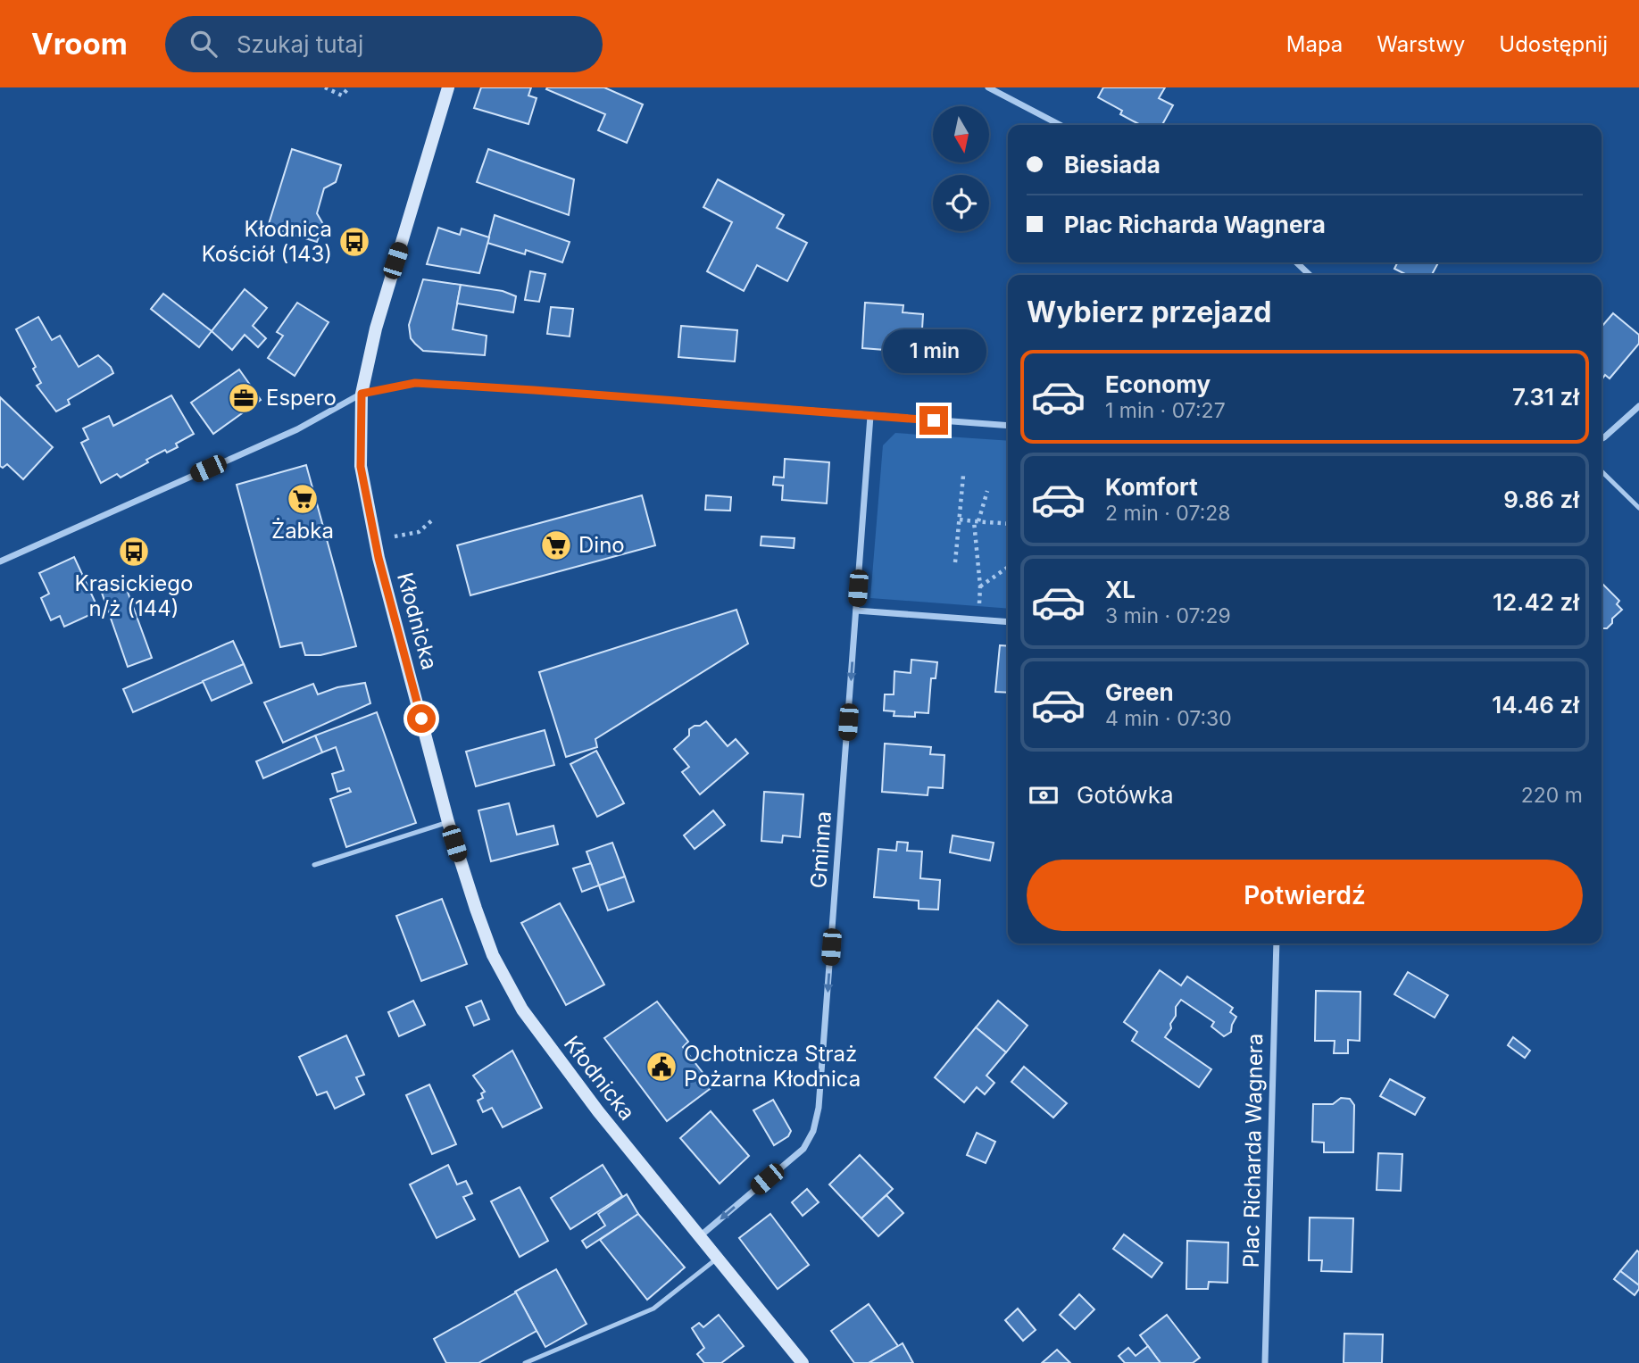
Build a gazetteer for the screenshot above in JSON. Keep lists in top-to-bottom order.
{
  "streets": {
    "main road": ["Kłodnicka"],
    "street": ["Gminna", "Plac Richarda Wagnera"]
  },
  "crossings": [
    ["Kłodnicka", "Gminna"]
  ],
  "one_way": ["Gminna"],
  "places": {
    "bus stop": ["Kłodnica Kościół (143)", "Krasickiego n/ż (144)"],
    "office": ["Espero"],
    "supermarket": ["Żabka", "Dino"],
    "public building": ["Ochotnicza Straż Pożarna Kłodnica"]
  },
  "north": "bottom",
  "page": {
    "header": "Vroom",
    "search": "Szukaj tutaj",
    "nav": ["Mapa", "Warstwy", "Udostępnij"],
    "banner": ["Biesiada", "Plac Richarda Wagnera"],
    "heading": "Wybierz przejazd",
    "bubble": "1 min",
    "list": [
      {
        "name": "Economy",
        "note": "1 min · 07:27",
        "value": "7.31 zł"
      },
      {
        "name": "Komfort",
        "note": "2 min · 07:28",
        "value": "9.86 zł"
      },
      {
        "name": "XL",
        "note": "3 min · 07:29",
        "value": "12.42 zł"
      },
      {
        "name": "Green",
        "note": "4 min · 07:30",
        "value": "14.46 zł"
      }
    ],
    "pay": ["Gotówka", "220 m"],
    "buttons": "Potwierdź"
  }
}
